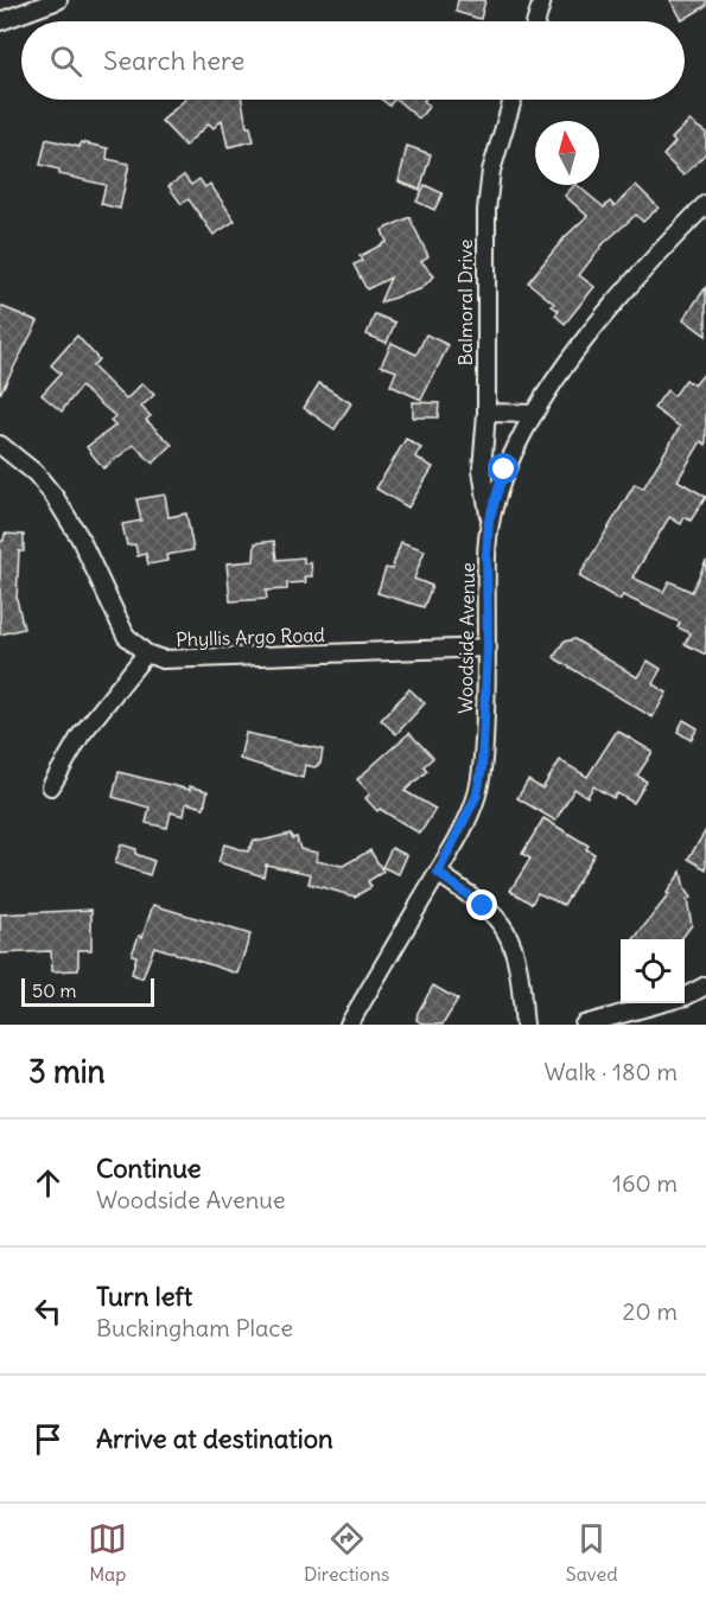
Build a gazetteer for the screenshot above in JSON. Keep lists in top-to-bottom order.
{
  "streets": {
    "street": ["Balmoral Drive", "Phyllis Argo Road", "Woodside Avenue"]
  },
  "crossings": [
    ["Balmoral Drive", "Woodside Avenue"],
    ["Phyllis Argo Road", "Woodside Avenue"]
  ],
  "scale_bar": "50 m",
  "north": "top",
  "page": {
    "search": "Search here",
    "scale": "50 m",
    "heading": ["3 min", "Walk · 180 m"],
    "list": [
      ["Continue", "Woodside Avenue", "160 m"],
      ["Turn left", "Buckingham Place", "20 m"],
      "Arrive at destination"
    ],
    "nav": ["Map", "Directions", "Saved"]
  }
}
